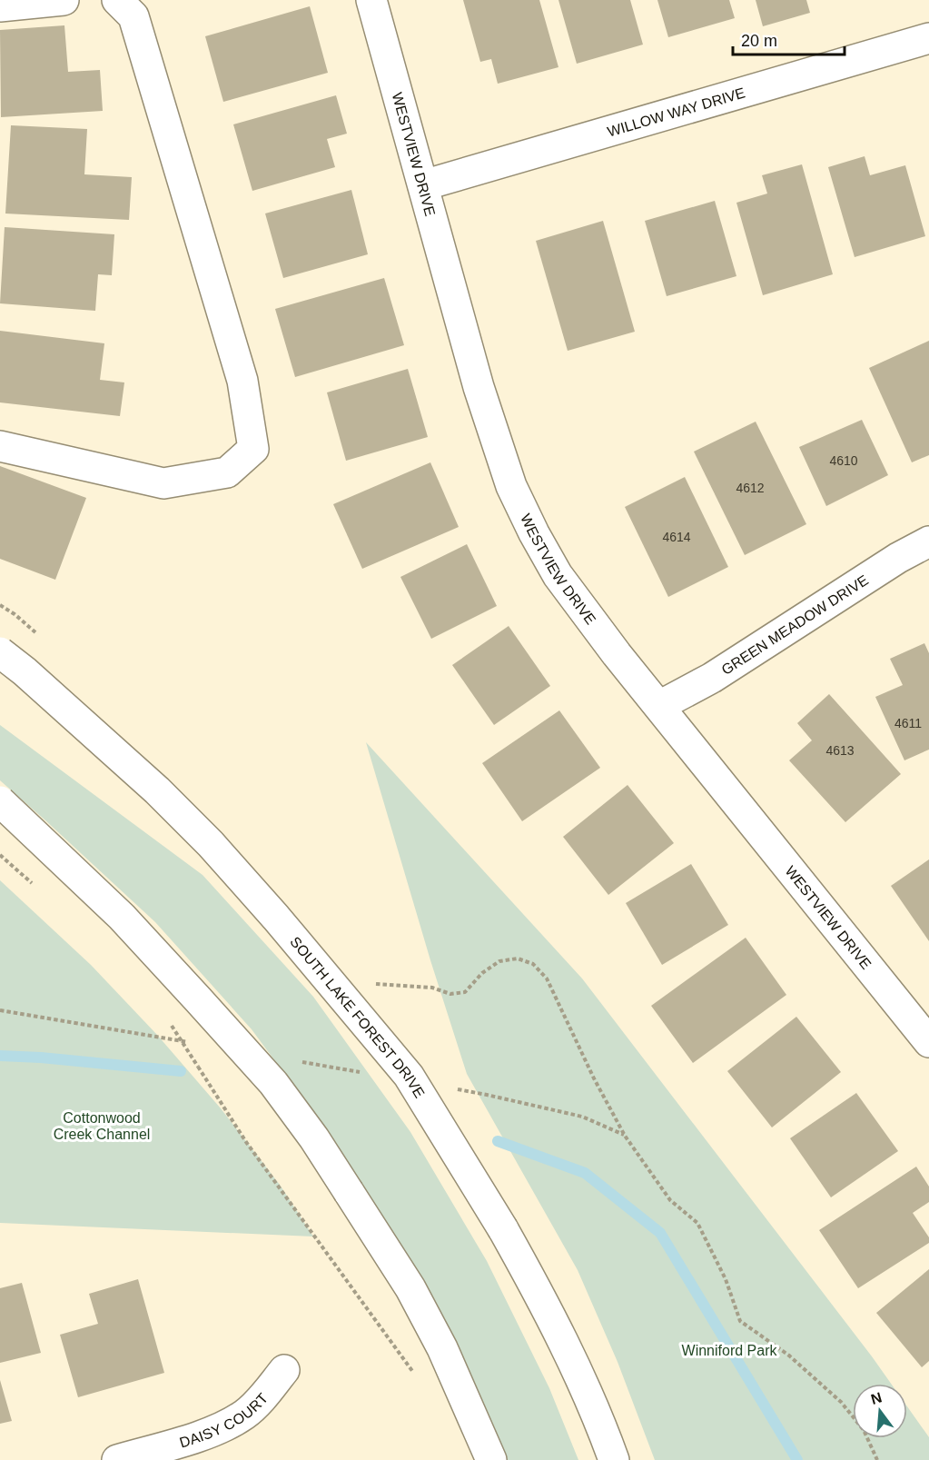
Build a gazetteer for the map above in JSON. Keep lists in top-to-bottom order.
{
  "streets": {
    "street": [
      "WILLOW WAY DRIVE",
      "WESTVIEW DRIVE",
      "GREEN MEADOW DRIVE",
      "SOUTH LAKE FOREST DRIVE",
      "DAISY COURT"
    ]
  },
  "crossings": [
    ["WILLOW WAY DRIVE", "WESTVIEW DRIVE"],
    ["WESTVIEW DRIVE", "GREEN MEADOW DRIVE"]
  ],
  "parks": ["Cottonwood Creek Channel", "Winniford Park"],
  "house_numbers": [
    "4610",
    "4612",
    "4614",
    "4611",
    "4613"
  ],
  "scale_bar": "20 m",
  "north": "top"
}
